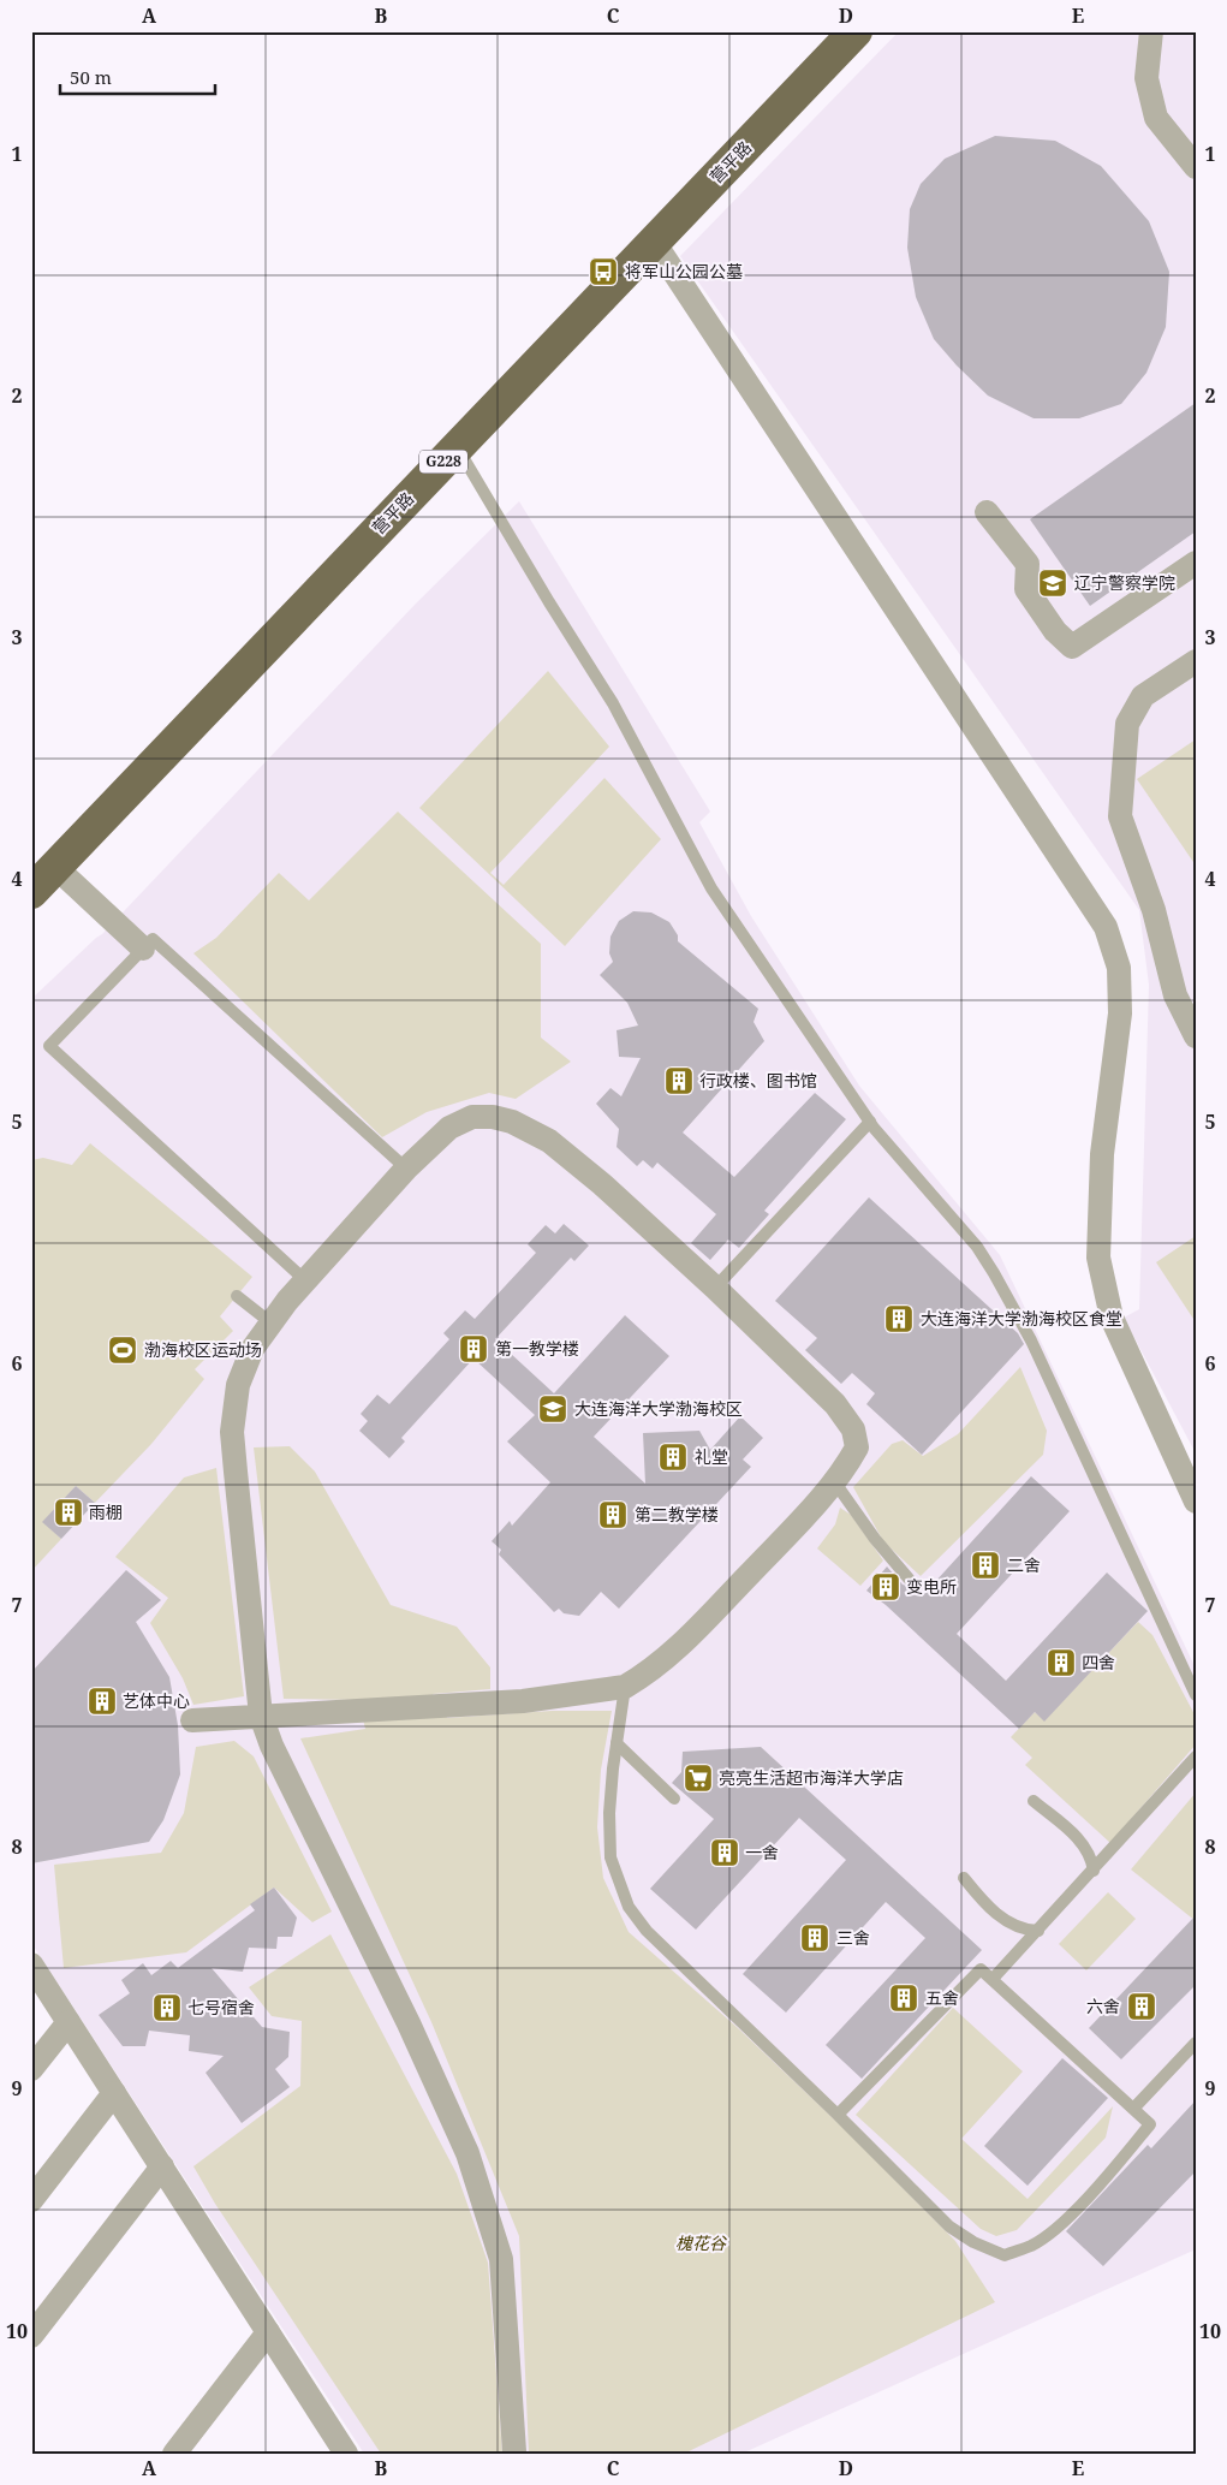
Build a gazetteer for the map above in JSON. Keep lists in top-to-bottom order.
{
  "streets": {
    "highway": ["营平路", "G228"]
  },
  "parks": ["槐花谷"],
  "places": {
    "bus stop": ["将军山公园公墓"],
    "school or university": ["辽宁警察学院", "大连海洋大学渤海校区"],
    "building": [
      "行政楼、图书馆",
      "大连海洋大学渤海校区食堂",
      "第一教学楼",
      "礼堂",
      "雨棚",
      "第二教学楼",
      "二舍",
      "变电所",
      "四舍",
      "艺体中心",
      "一舍",
      "三舍",
      "五舍",
      "六舍",
      "七号宿舍"
    ],
    "sports": ["渤海校区运动场"],
    "supermarket": ["亮亮生活超市海洋大学店"]
  },
  "scale_bar": "50 m",
  "grid": {
    "columns": [
      "A",
      "B",
      "C",
      "D",
      "E"
    ],
    "rows": [
      "1",
      "2",
      "3",
      "4",
      "5",
      "6",
      "7",
      "8",
      "9",
      "10"
    ]
  }
}
